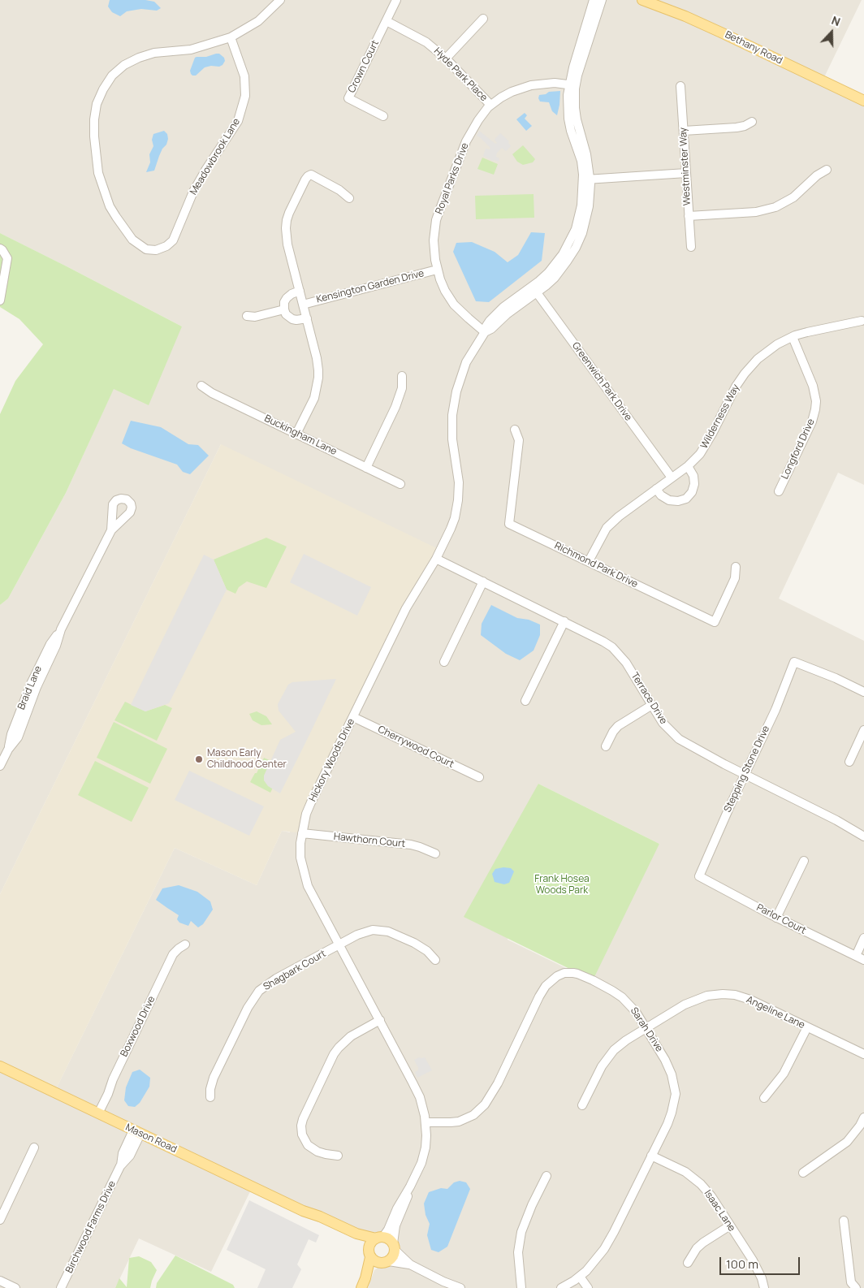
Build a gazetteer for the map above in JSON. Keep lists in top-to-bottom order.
{
  "streets": {
    "main road": ["Bethany Road", "Mason Road"],
    "street": [
      "Crown Court",
      "Hyde Park Place",
      "Meadowbrook Lane",
      "Westminster Way",
      "Royal Parks Drive",
      "Kensington Garden Drive",
      "Greenwich Park Drive",
      "Wilderness Way",
      "Buckingham Lane",
      "Longford Drive",
      "Richmond Park Drive",
      "Braid Lane",
      "Terrace Drive",
      "Cherrywood Court",
      "Hickory Woods Drive",
      "Stepping Stone Drive",
      "Hawthorn Court",
      "Parlor Court",
      "Shagbark Court",
      "Angeline Lane",
      "Boxwood Drive",
      "Sarah Drive",
      "Isaac Lane",
      "Birchwood Farms Drive"
    ]
  },
  "crossings": [
    ["Crown Court", "Hyde Park Place"],
    ["Hyde Park Place", "Royal Parks Drive"],
    ["Royal Parks Drive", "Kensington Garden Drive"],
    ["Royal Parks Drive", "Hickory Woods Drive"],
    ["Greenwich Park Drive", "Wilderness Way"],
    ["Greenwich Park Drive", "Hickory Woods Drive"],
    ["Wilderness Way", "Longford Drive"],
    ["Wilderness Way", "Richmond Park Drive"],
    ["Terrace Drive", "Hickory Woods Drive"],
    ["Terrace Drive", "Stepping Stone Drive"],
    ["Cherrywood Court", "Hickory Woods Drive"],
    ["Hickory Woods Drive", "Hawthorn Court"],
    ["Hickory Woods Drive", "Shagbark Court"],
    ["Hickory Woods Drive", "Sarah Drive"],
    ["Hickory Woods Drive", "Mason Road"],
    ["Stepping Stone Drive", "Parlor Court"],
    ["Angeline Lane", "Sarah Drive"],
    ["Boxwood Drive", "Mason Road"],
    ["Sarah Drive", "Isaac Lane"],
    ["Mason Road", "Birchwood Farms Drive"]
  ],
  "parks": ["Frank Hosea Woods Park"],
  "places": ["Mason Early Childhood Center"],
  "scale_bar": "100 m",
  "north": "top"
}
